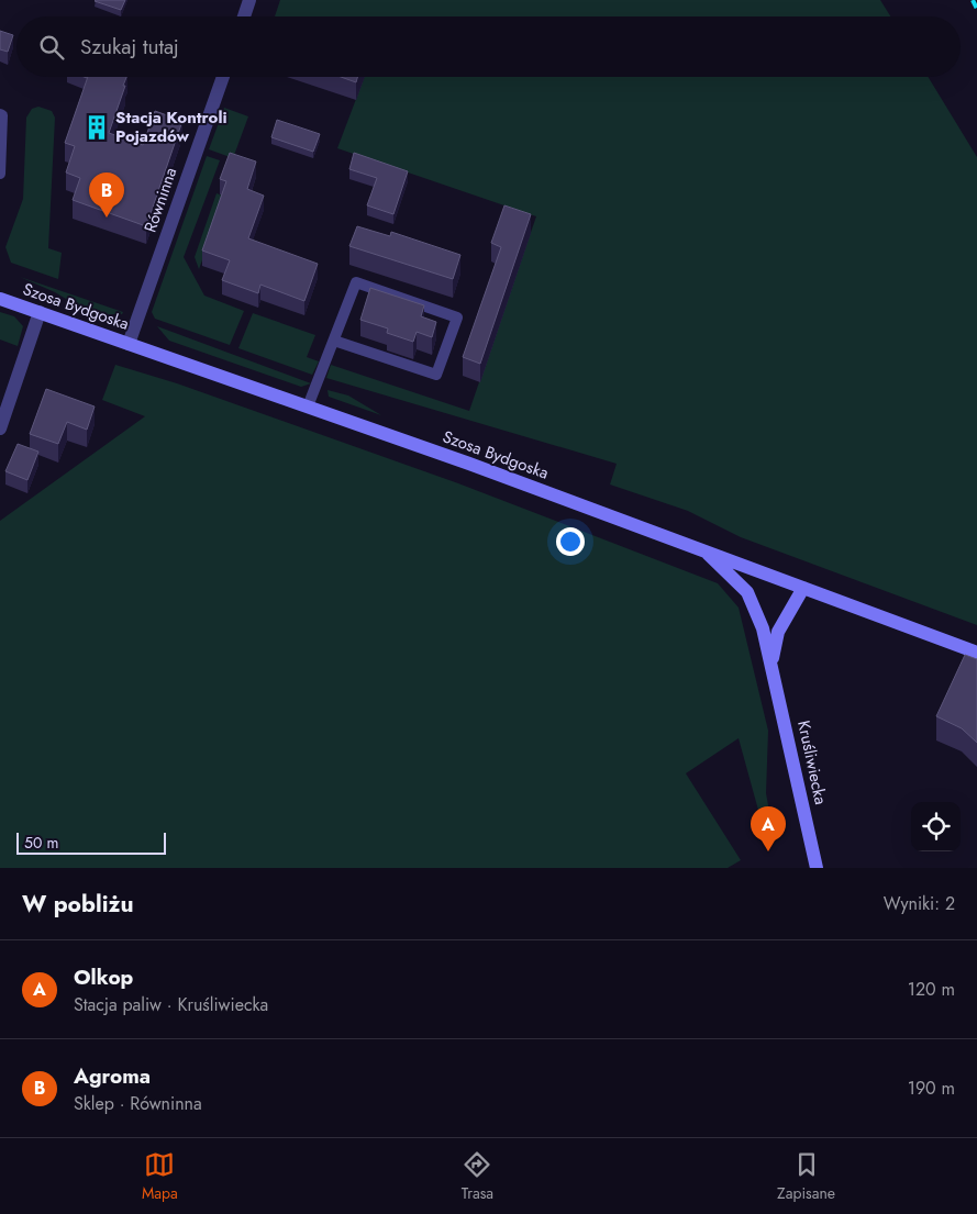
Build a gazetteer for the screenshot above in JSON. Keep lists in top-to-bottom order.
{
  "streets": {
    "main road": ["Szosa Bydgoska", "Kruśliwiecka"],
    "street": ["Równinna"]
  },
  "crossings": [
    ["Równinna", "Szosa Bydgoska"],
    ["Szosa Bydgoska", "Kruśliwiecka"]
  ],
  "places": {
    "building": ["Stacja Kontroli Pojazdów"]
  },
  "scale_bar": "50 m",
  "page": {
    "search": "Szukaj tutaj",
    "pins": ["B", "A"],
    "scale": "50 m",
    "heading": ["W pobliżu", "Wyniki: 2"],
    "list": [
      {
        "mark": "A",
        "name": "Olkop",
        "note": "Stacja paliw · Kruśliwiecka",
        "value": "120 m"
      },
      {
        "mark": "B",
        "name": "Agroma",
        "note": "Sklep · Równinna",
        "value": "190 m"
      }
    ],
    "nav": ["Mapa", "Trasa", "Zapisane"]
  }
}
